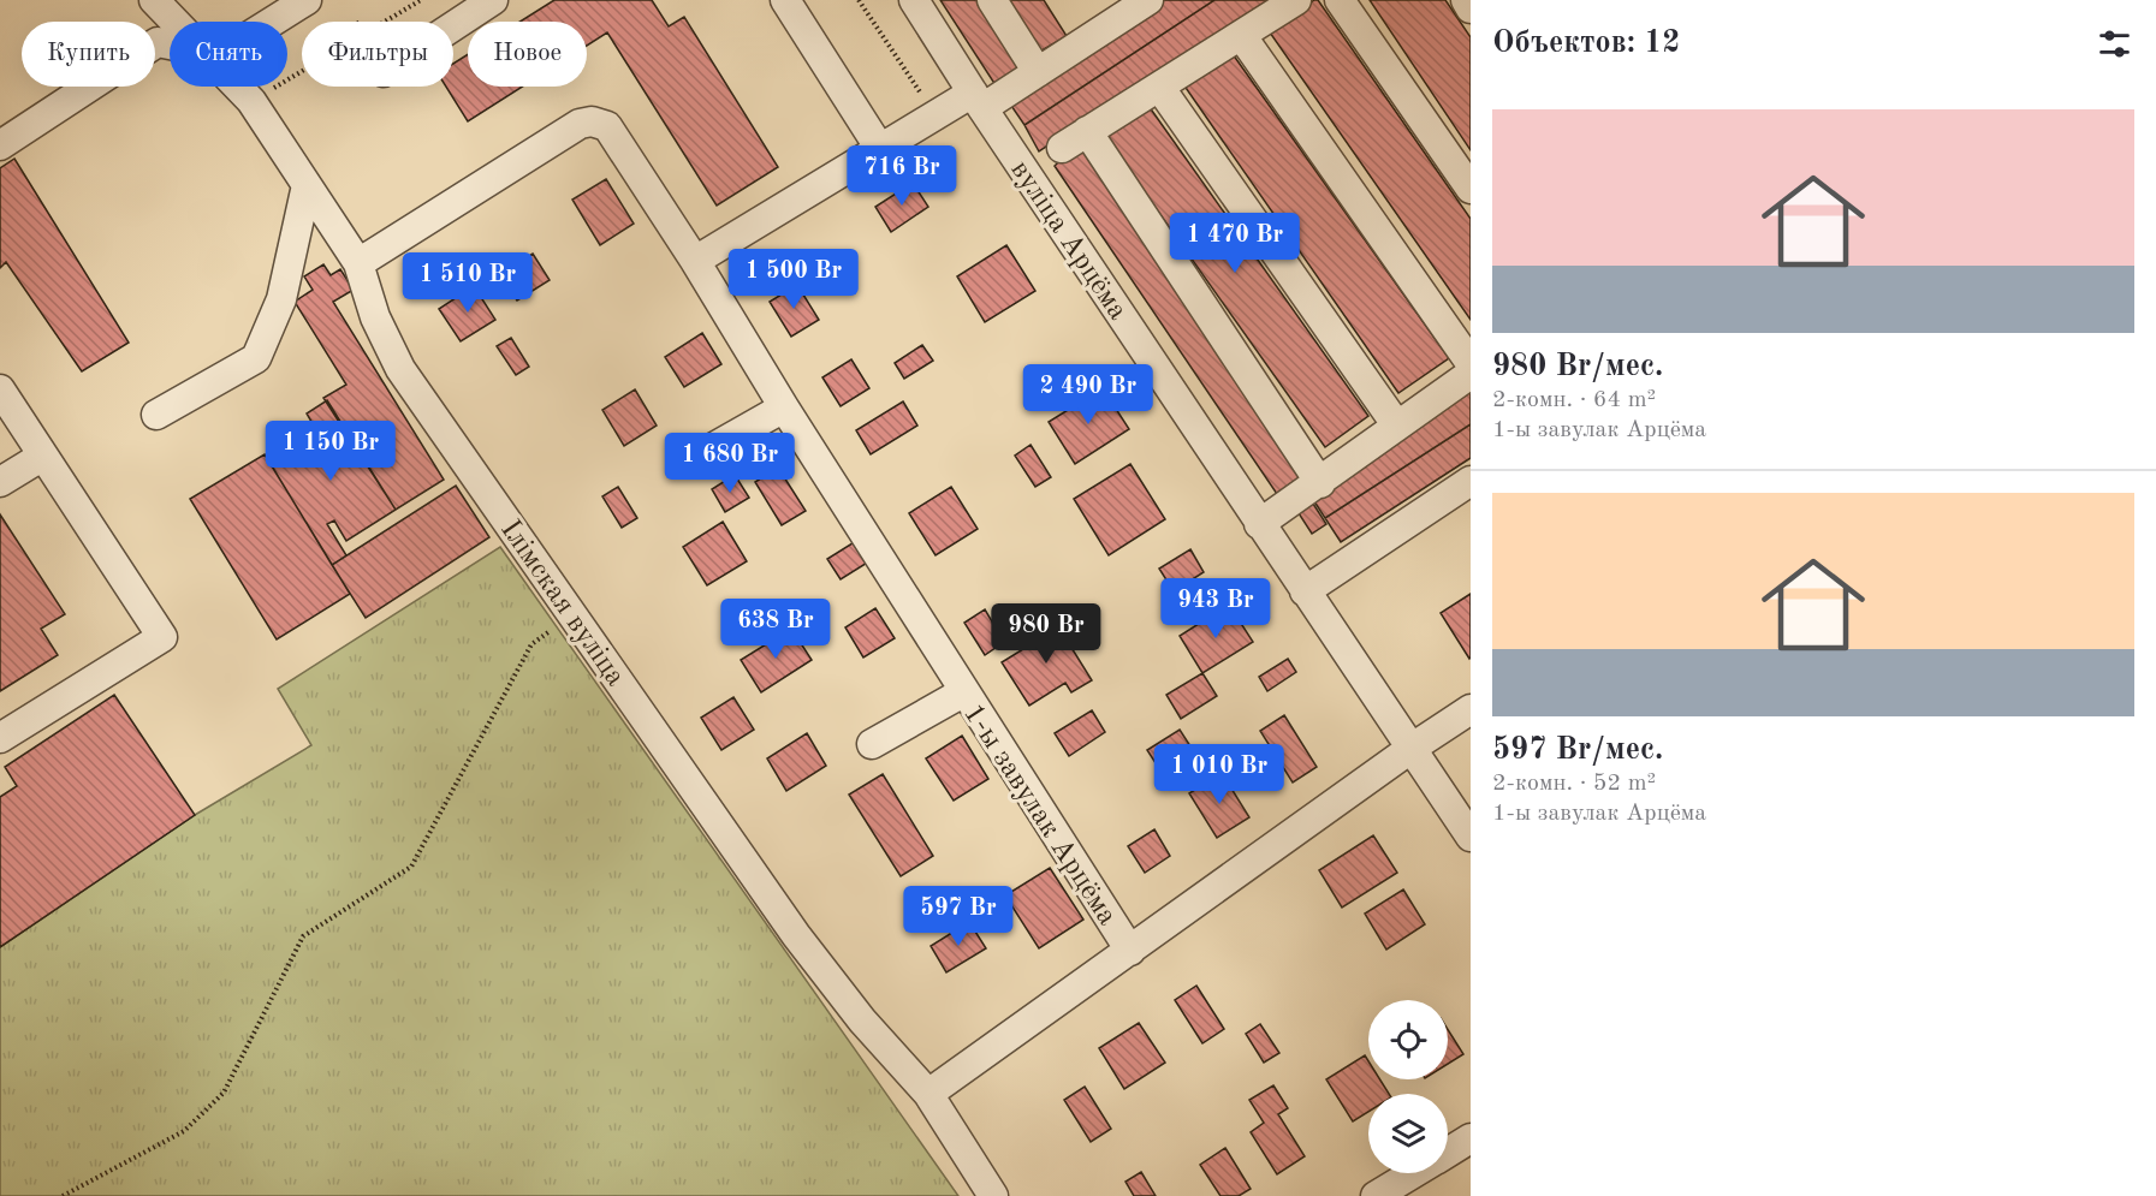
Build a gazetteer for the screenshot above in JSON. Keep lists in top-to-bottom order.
{
  "streets": {
    "street": ["вуліца Арцёма", "Ілімская вуліца", "1-ы завулак Арцёма"]
  },
  "crossings": [
    ["вуліца Арцёма", "1-ы завулак Арцёма"],
    ["Ілімская вуліца", "1-ы завулак Арцёма"]
  ],
  "page": {
    "heading": "Объектов: 12",
    "chip": [
      "Купить",
      "Снять",
      "Фильтры",
      "Новое"
    ],
    "list": [
      {
        "name": "980 Br/мес.",
        "note": "2-комн. · 64 m² · 1-ы завулак Арцёма"
      },
      {
        "name": "597 Br/мес.",
        "note": "2-комн. · 52 m² · 1-ы завулак Арцёма"
      }
    ],
    "price": [
      "716 Br",
      "1 470 Br",
      "1 500 Br",
      "1 510 Br",
      "2 490 Br",
      "1 150 Br",
      "1 680 Br",
      "943 Br",
      "638 Br",
      "980 Br",
      "1 010 Br",
      "597 Br"
    ]
  }
}
